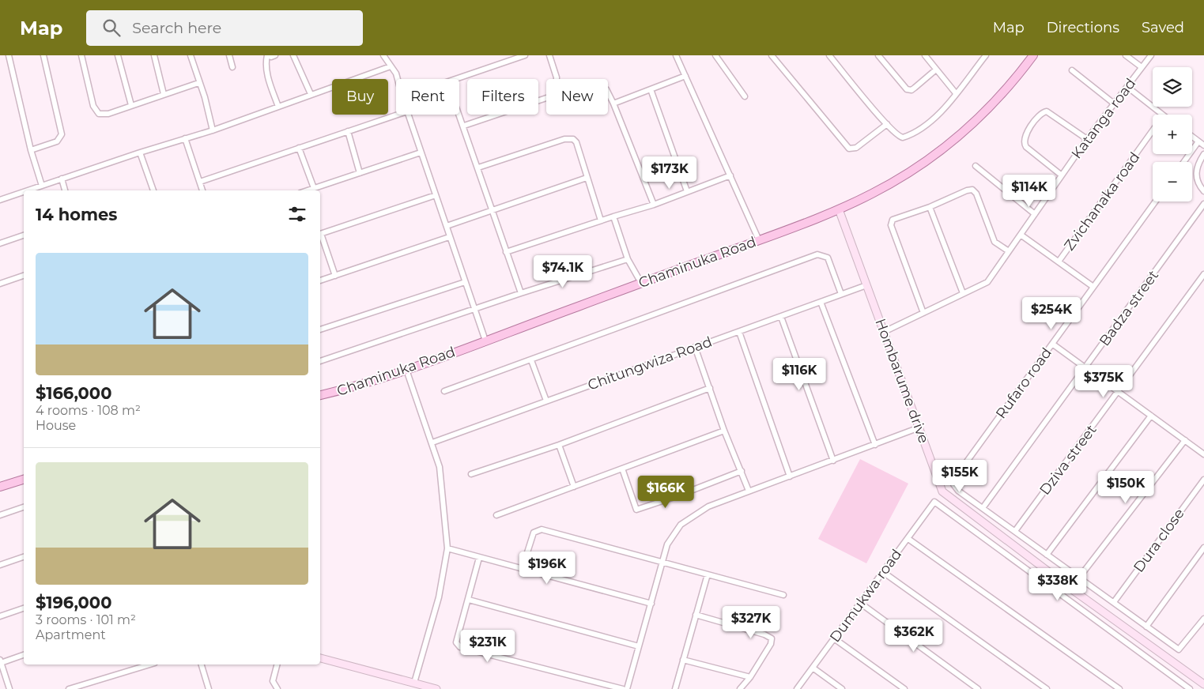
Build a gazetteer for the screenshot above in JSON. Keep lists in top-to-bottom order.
{
  "streets": {
    "main road": ["Chaminuka Road"],
    "street": [
      "Katanga road",
      "Zvichanaka road",
      "Badza street",
      "Chitungwiza Road",
      "Hombarume drive",
      "Rufaro road",
      "Dziva street",
      "Dura close",
      "Dumukwa road"
    ]
  },
  "crossings": [
    ["Katanga road", "Hombarume drive"],
    ["Chaminuka Road", "Hombarume drive"],
    ["Badza street", "Rufaro road"],
    ["Chitungwiza Road", "Hombarume drive"]
  ],
  "page": {
    "header": "Map",
    "search": "Search here",
    "nav": ["Map", "Directions", "Saved"],
    "map_buttons": ["+", "−"],
    "chip": [
      "Buy",
      "Rent",
      "Filters",
      "New"
    ],
    "price": [
      "$173K",
      "$114K",
      "$74.1K",
      "$254K",
      "$116K",
      "$375K",
      "$155K",
      "$150K",
      "$166K",
      "$196K",
      "$338K",
      "$327K",
      "$362K",
      "$231K"
    ],
    "heading": "14 homes",
    "list": [
      {
        "name": "$166,000",
        "note": "4 rooms · 108 m² · House"
      },
      {
        "name": "$196,000",
        "note": "3 rooms · 101 m² · Apartment"
      }
    ]
  }
}
